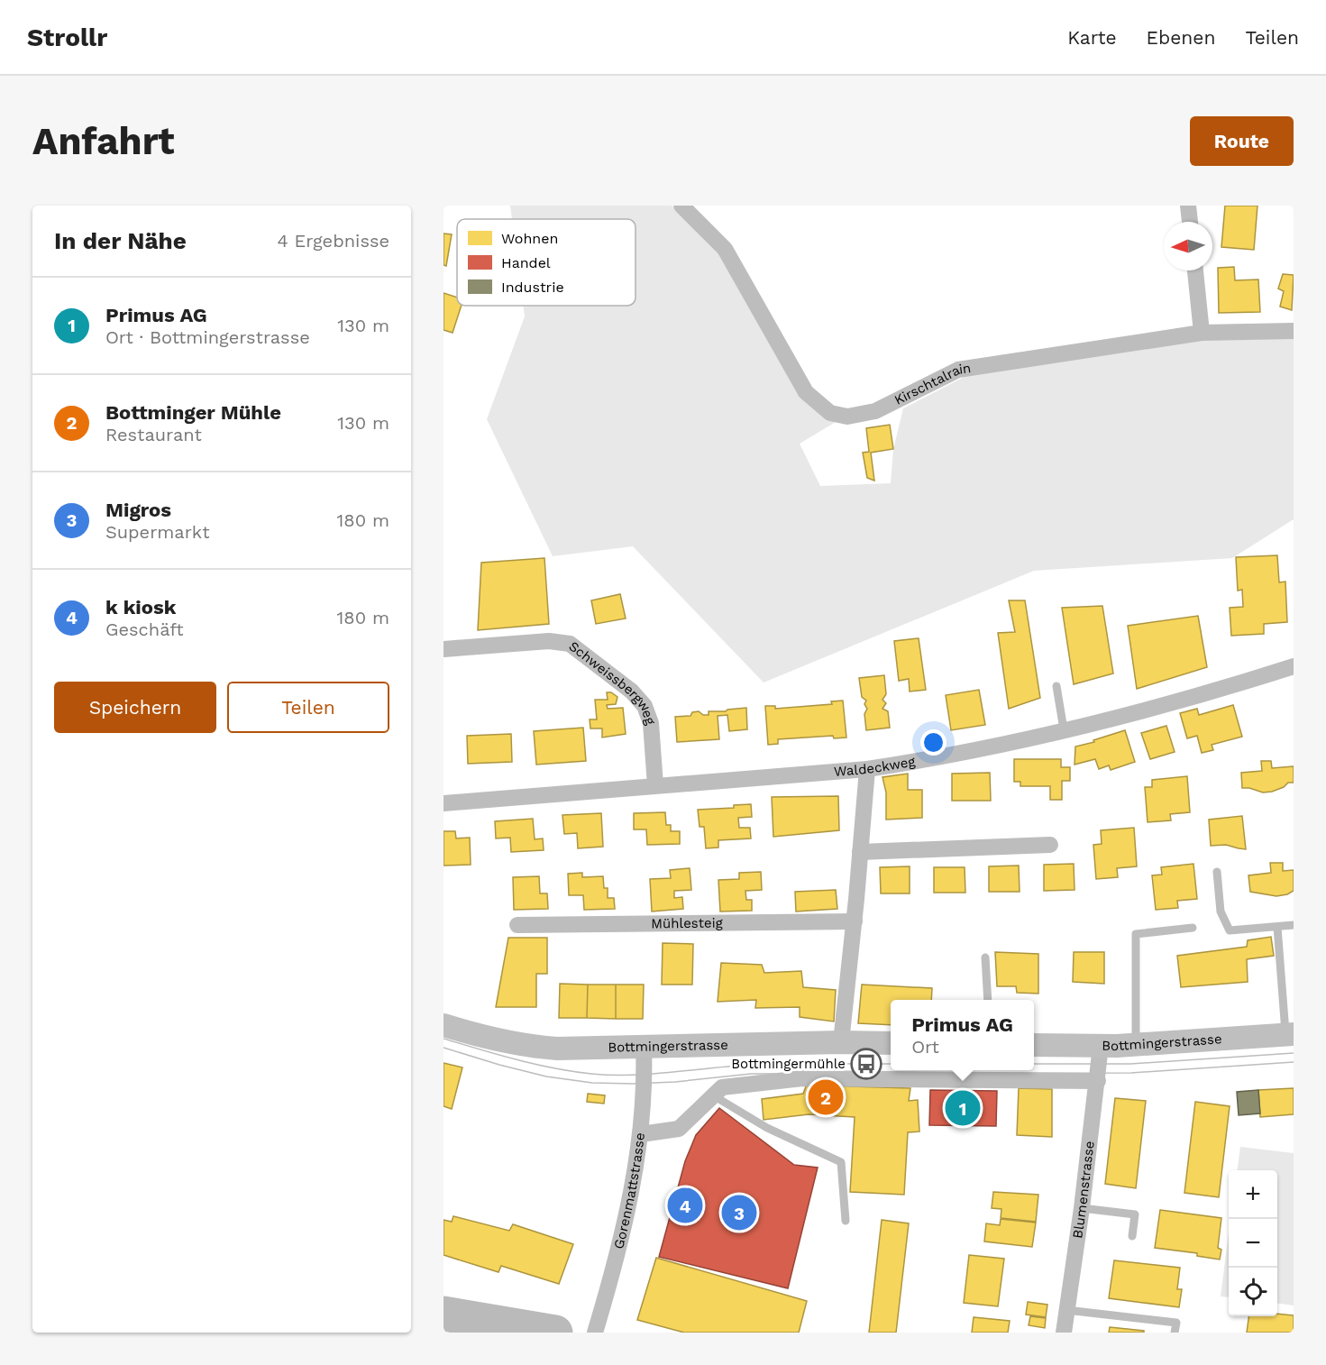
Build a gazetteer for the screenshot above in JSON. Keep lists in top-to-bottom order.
{
  "streets": {
    "main road": ["Bottmingerstrasse"],
    "street": [
      "Kirschtalrain",
      "Schweissbergweg",
      "Waldeckweg",
      "Mühlesteig",
      "Blumenstrasse",
      "Gorenmattstrasse"
    ]
  },
  "crossings": [
    ["Schweissbergweg", "Waldeckweg"],
    ["Bottmingerstrasse", "Blumenstrasse"],
    ["Bottmingerstrasse", "Gorenmattstrasse"]
  ],
  "places": {
    "bus stop": ["Bottmingermühle"]
  },
  "legend": ["Wohnen", "Handel", "Industrie"],
  "north": "left",
  "page": {
    "header": "Strollr",
    "nav": ["Karte", "Ebenen", "Teilen"],
    "buttons": [
      "Route",
      ["Speichern", "Teilen"]
    ],
    "title": "Anfahrt",
    "heading": ["In der Nähe", "4 Ergebnisse"],
    "list": [
      {
        "mark": "1",
        "name": "Primus AG",
        "note": "Ort · Bottmingerstrasse",
        "value": "130 m"
      },
      {
        "mark": "2",
        "name": "Bottminger Mühle",
        "note": "Restaurant",
        "value": "130 m"
      },
      {
        "mark": "3",
        "name": "Migros",
        "note": "Supermarkt",
        "value": "180 m"
      },
      {
        "mark": "4",
        "name": "k kiosk",
        "note": "Geschäft",
        "value": "180 m"
      }
    ],
    "popup": ["Primus AG", "Ort"],
    "pins": [
      "2",
      "1",
      "4",
      "3"
    ],
    "map_buttons": ["+", "−"]
  }
}
